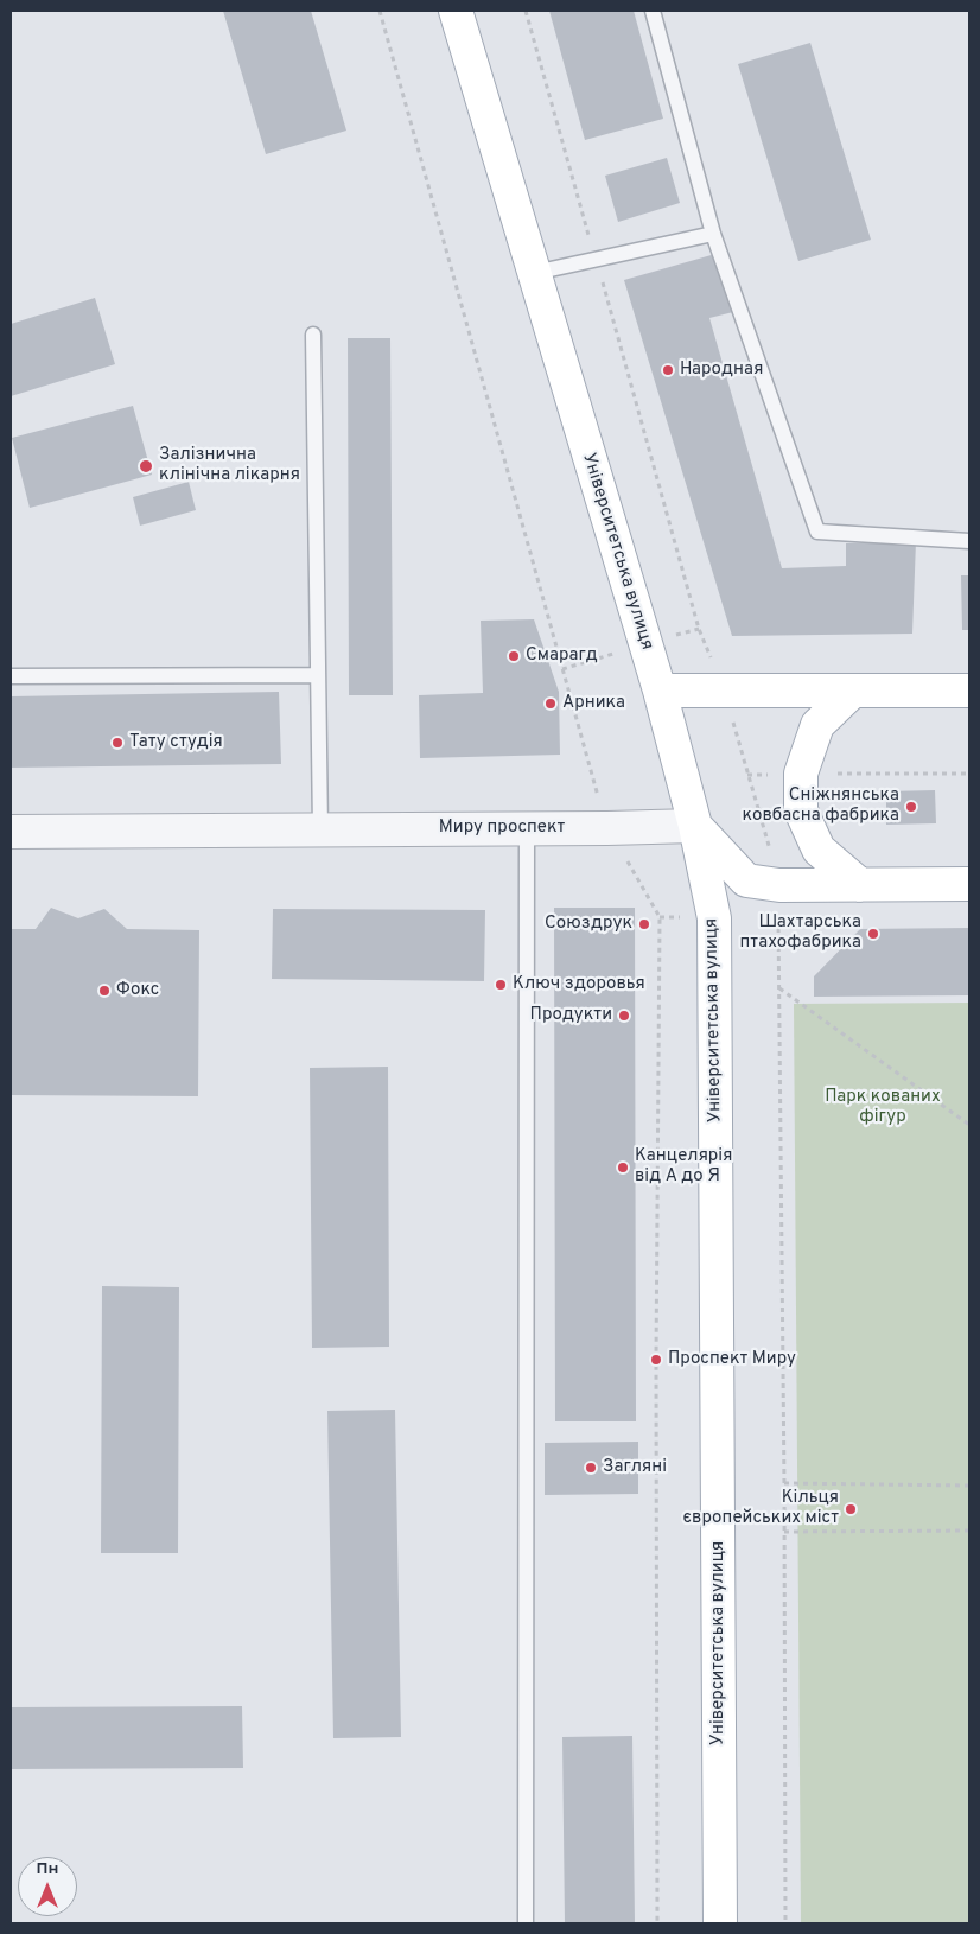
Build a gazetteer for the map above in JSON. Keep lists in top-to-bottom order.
{
  "streets": {
    "main road": ["Університетська вулиця"],
    "street": ["Миру проспект"]
  },
  "crossings": [
    ["Університетська вулиця", "Миру проспект"]
  ],
  "parks": ["Парк кованих фігур"],
  "places": [
    "Народная",
    "Залізнична клінічна лікарня",
    "Смарагд",
    "Арника",
    "Тату студія",
    "Сніжнянська ковбасна фабрика",
    "Союздрук",
    "Шахтарська птахофабрика",
    "Ключ здоровья",
    "Фокс",
    "Продукти",
    "Канцелярія від А до Я",
    "Проспект Миру",
    "Загляні",
    "Кільця європейських міст"
  ],
  "north": "top"
}
